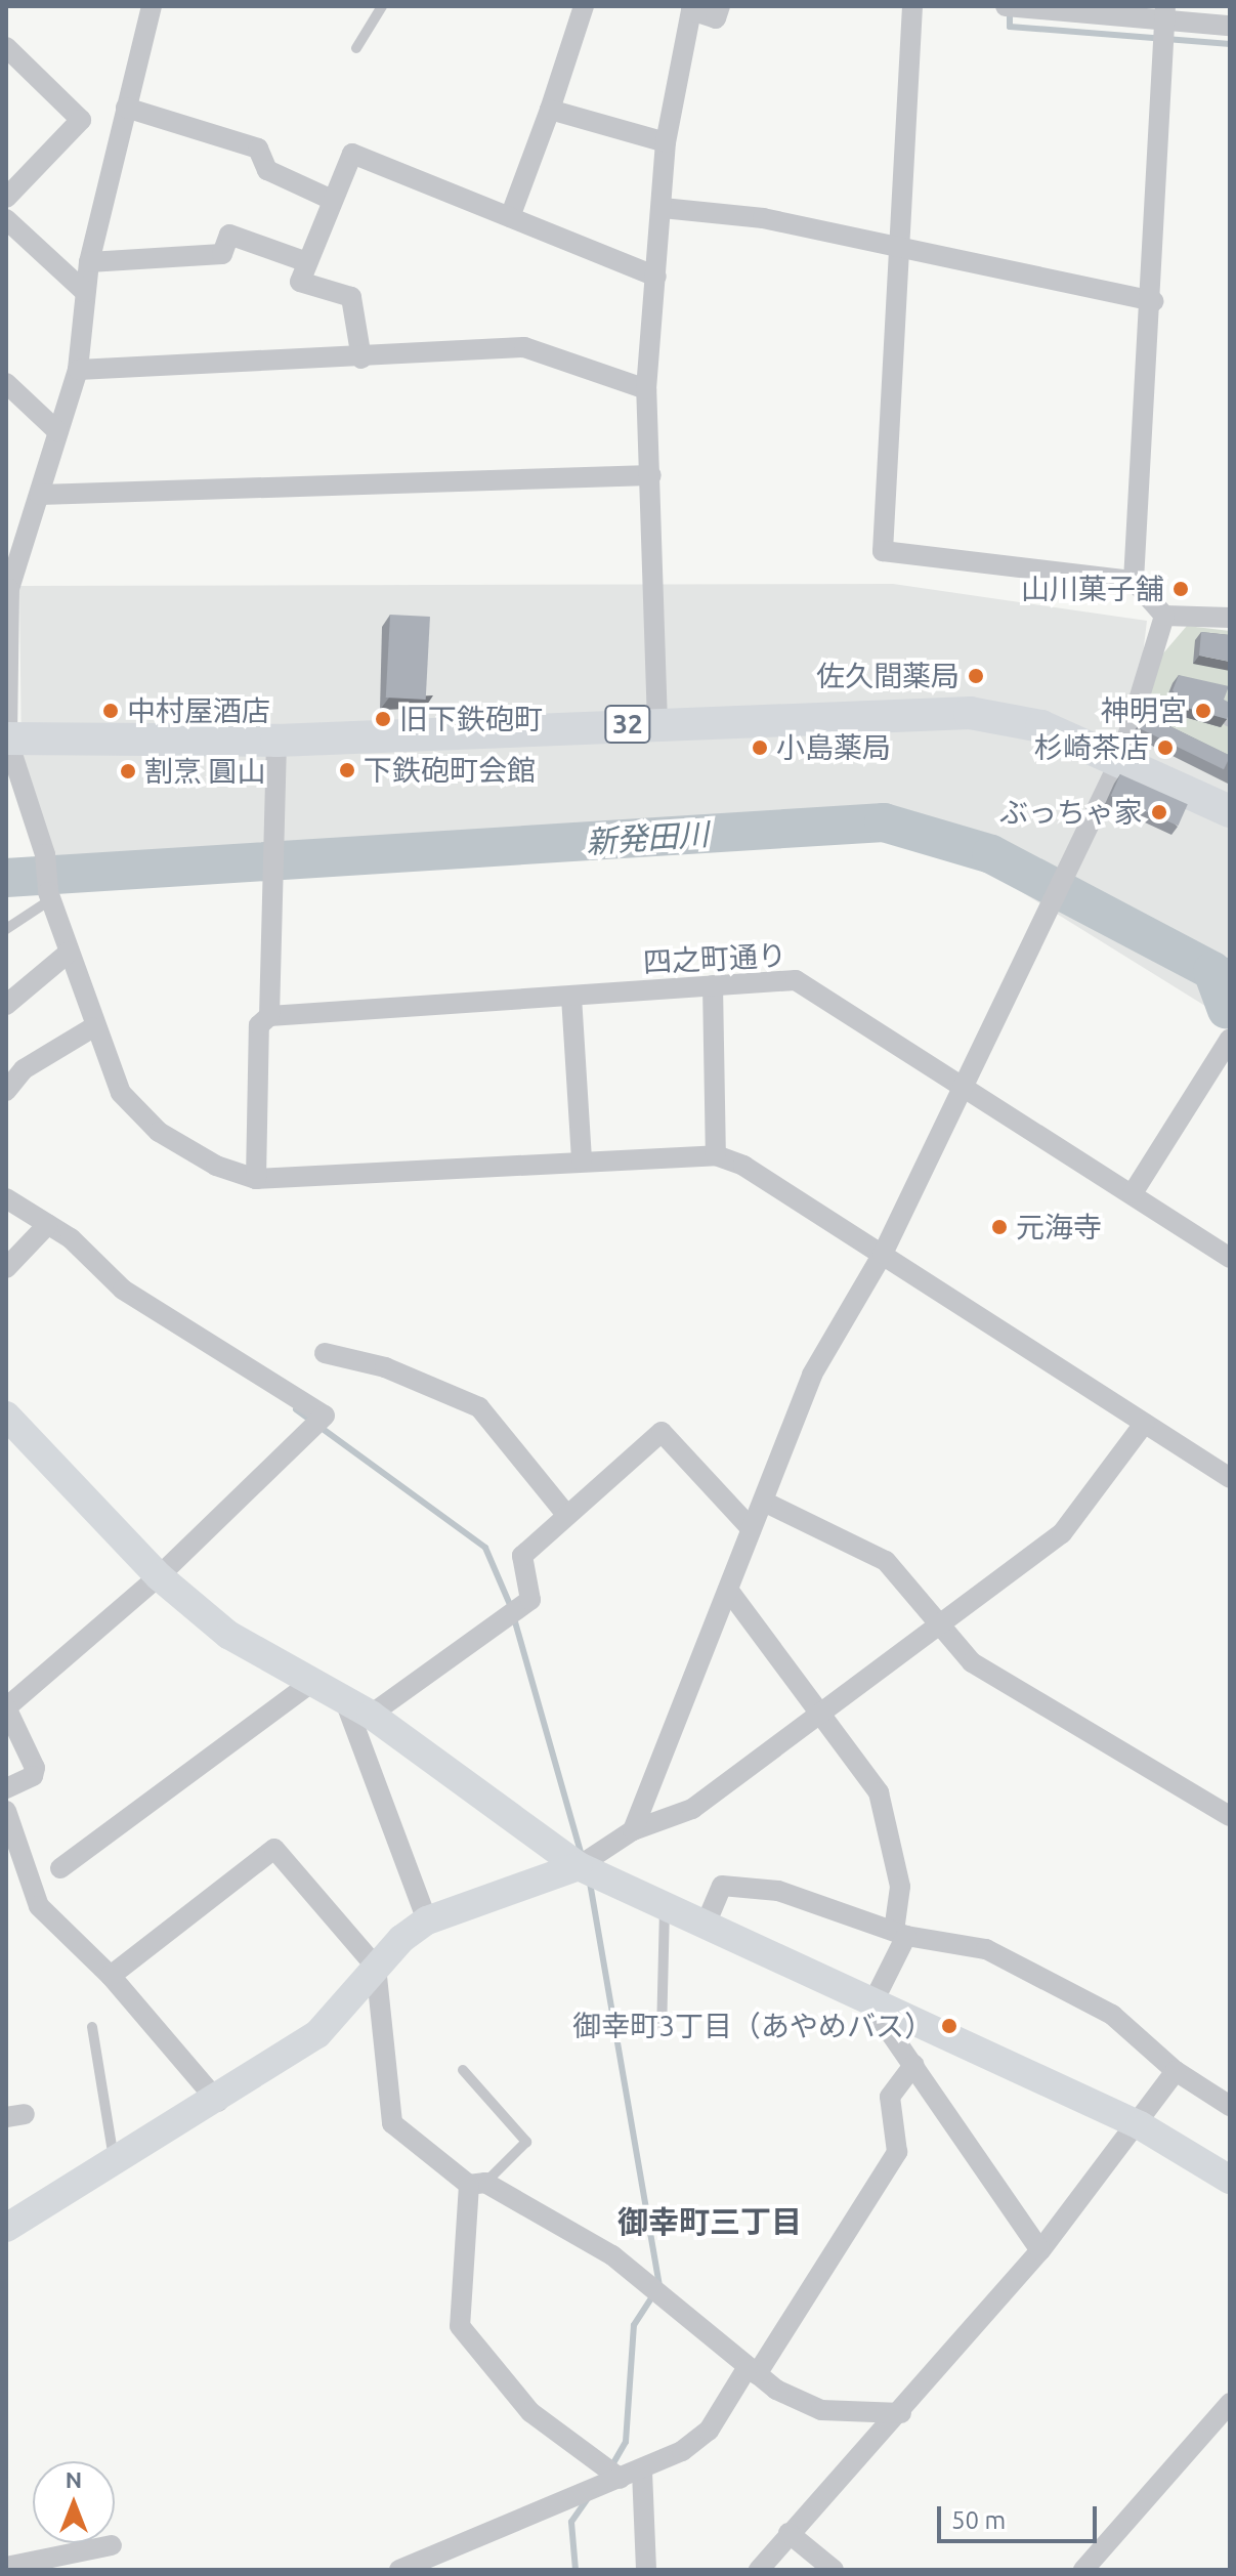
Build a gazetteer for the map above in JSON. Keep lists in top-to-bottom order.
{
  "streets": {
    "main road": ["32"],
    "street": ["四之町通り"]
  },
  "districts": ["御幸町三丁目"],
  "water": ["新発田川"],
  "places": [
    "山川菓子舗",
    "佐久間薬局",
    "中村屋酒店",
    "神明宮",
    "旧下鉄砲町",
    "小島薬局",
    "杉崎茶店",
    "下鉄砲町会館",
    "割烹 圓山",
    "ぶっちゃ家",
    "元海寺",
    "御幸町3丁目（あやめバス）"
  ],
  "scale_bar": "50 m",
  "north": "top"
}
